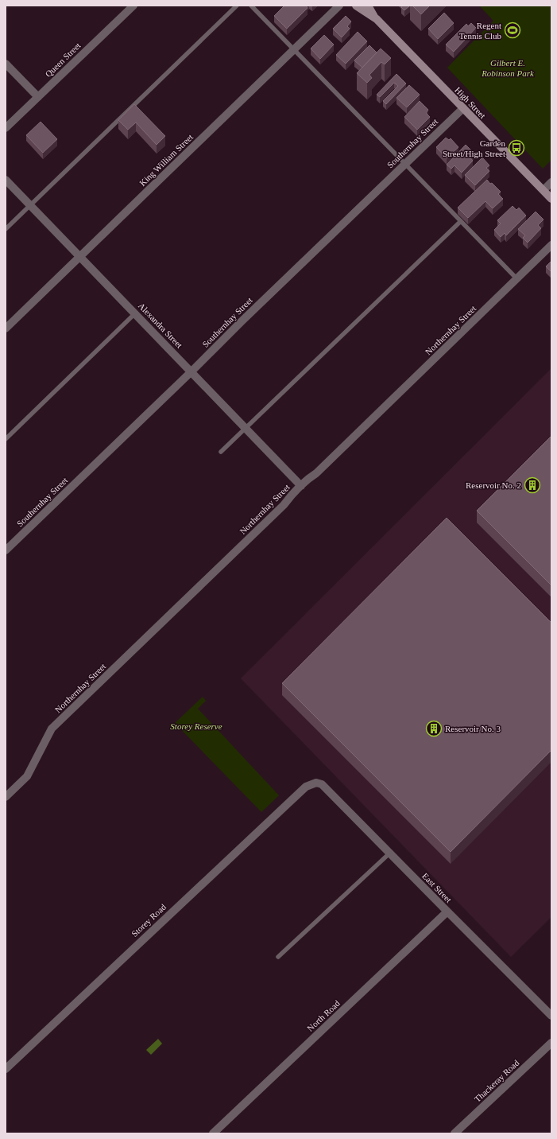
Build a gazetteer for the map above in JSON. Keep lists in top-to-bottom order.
{
  "streets": {
    "main road": ["High Street"],
    "street": [
      "Queen Street",
      "Southernhay Street",
      "King William Street",
      "Alexandra Street",
      "Northernhay Street",
      "East Street",
      "Storey Road",
      "North Road",
      "Thackeray Road"
    ]
  },
  "crossings": [
    ["High Street", "Southernhay Street"],
    ["Southernhay Street", "Alexandra Street"],
    ["King William Street", "Alexandra Street"],
    ["Alexandra Street", "Northernhay Street"],
    ["East Street", "Storey Road"],
    ["East Street", "North Road"]
  ],
  "parks": ["Gilbert E. Robinson Park", "Storey Reserve"],
  "places": {
    "sports": ["Regent Tennis Club"],
    "bus stop": ["Garden Street/High Street"],
    "building": ["Reservoir No. 2", "Reservoir No. 3"]
  }
}
